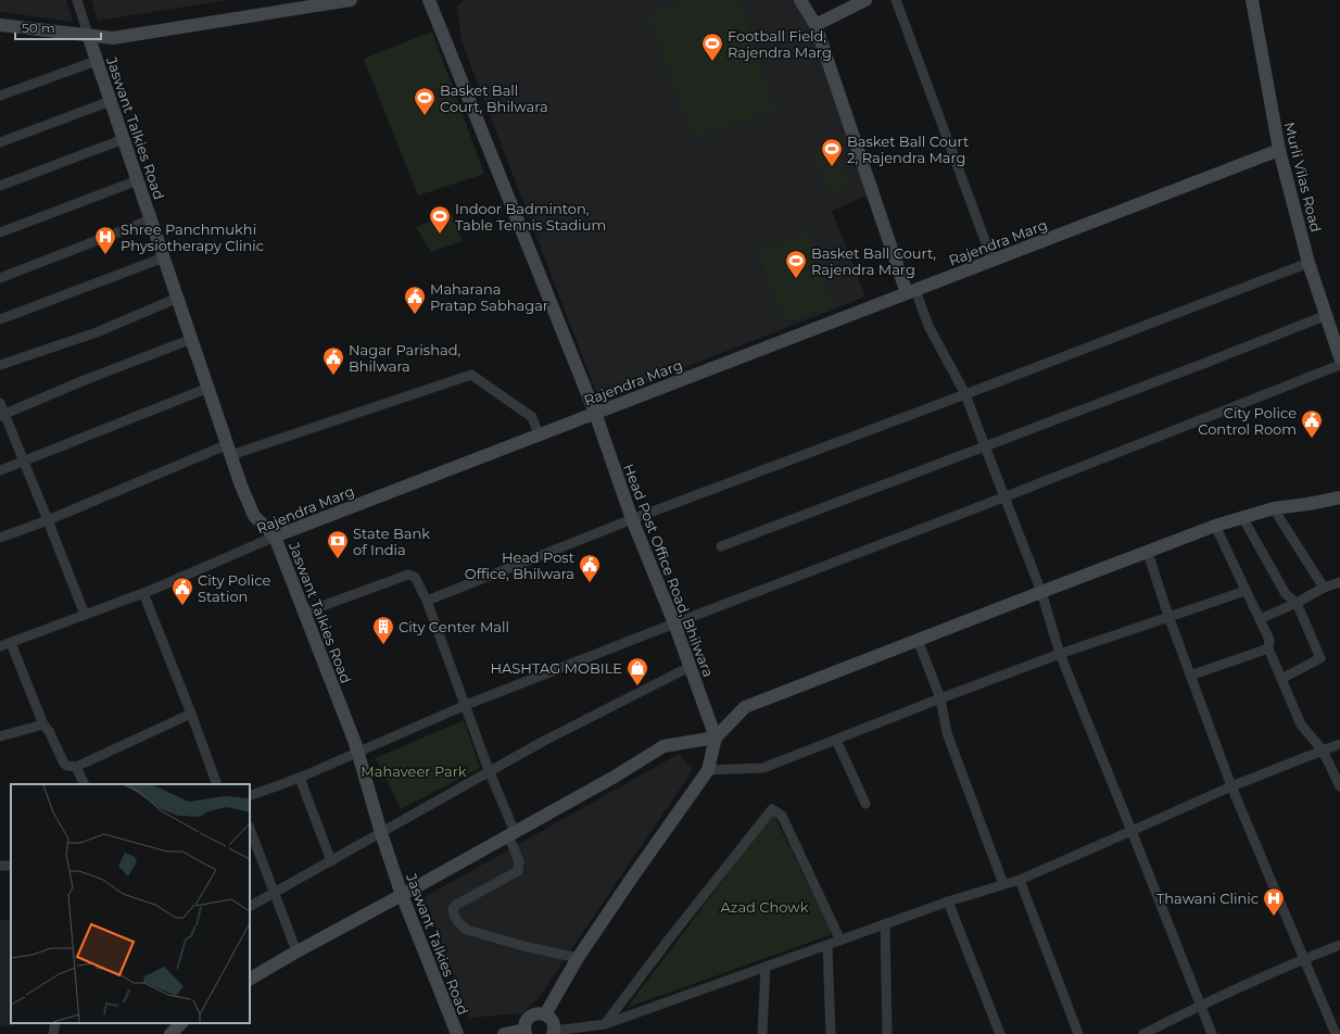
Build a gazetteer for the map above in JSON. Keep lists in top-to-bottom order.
{
  "streets": {
    "street": [
      "Jaswant Talkies Road",
      "Murli Vilas Road",
      "Rajendra Marg",
      "Head Post Office Road, Bhilwara"
    ]
  },
  "crossings": [
    ["Jaswant Talkies Road", "Rajendra Marg"],
    ["Murli Vilas Road", "Rajendra Marg"],
    ["Rajendra Marg", "Head Post Office Road, Bhilwara"]
  ],
  "parks": ["Mahaveer Park", "Azad Chowk"],
  "places": {
    "sports": [
      "Football Field, Rajendra Marg",
      "Basket Ball Court, Bhilwara",
      "Basket Ball Court 2, Rajendra Marg",
      "Indoor Badminton, Table Tennis Stadium",
      "Basket Ball Court, Rajendra Marg"
    ],
    "hospital": ["Shree Panchmukhi Physiotherapy Clinic", "Thawani Clinic"],
    "public building": [
      "Maharana Pratap Sabhagar",
      "Nagar Parishad, Bhilwara",
      "City Police Control Room",
      "Head Post Office, Bhilwara",
      "City Police Station"
    ],
    "bank": ["State Bank of India"],
    "building": ["City Center Mall"],
    "shop": ["HASHTAG MOBILE"]
  },
  "scale_bar": "50 m"
}
